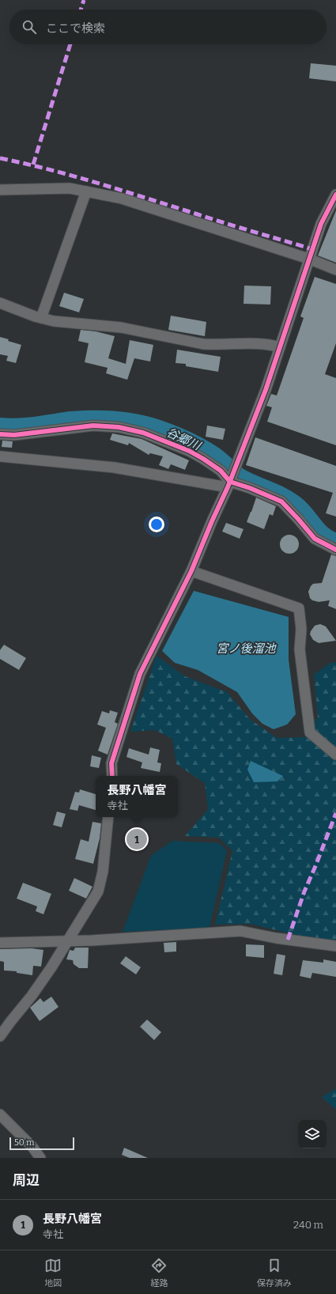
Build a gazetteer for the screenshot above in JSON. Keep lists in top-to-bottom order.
{
  "water": ["谷郷川", "宮ノ後溜池"],
  "scale_bar": "50 m",
  "page": {
    "search": "ここで検索",
    "popup": ["長野八幡宮", "寺社"],
    "pins": "1",
    "scale": "50 m",
    "heading": "周辺",
    "list": [
      {
        "mark": "1",
        "name": "長野八幡宮",
        "note": "寺社",
        "value": "240 m"
      }
    ],
    "nav": ["地図", "経路", "保存済み"]
  }
}
